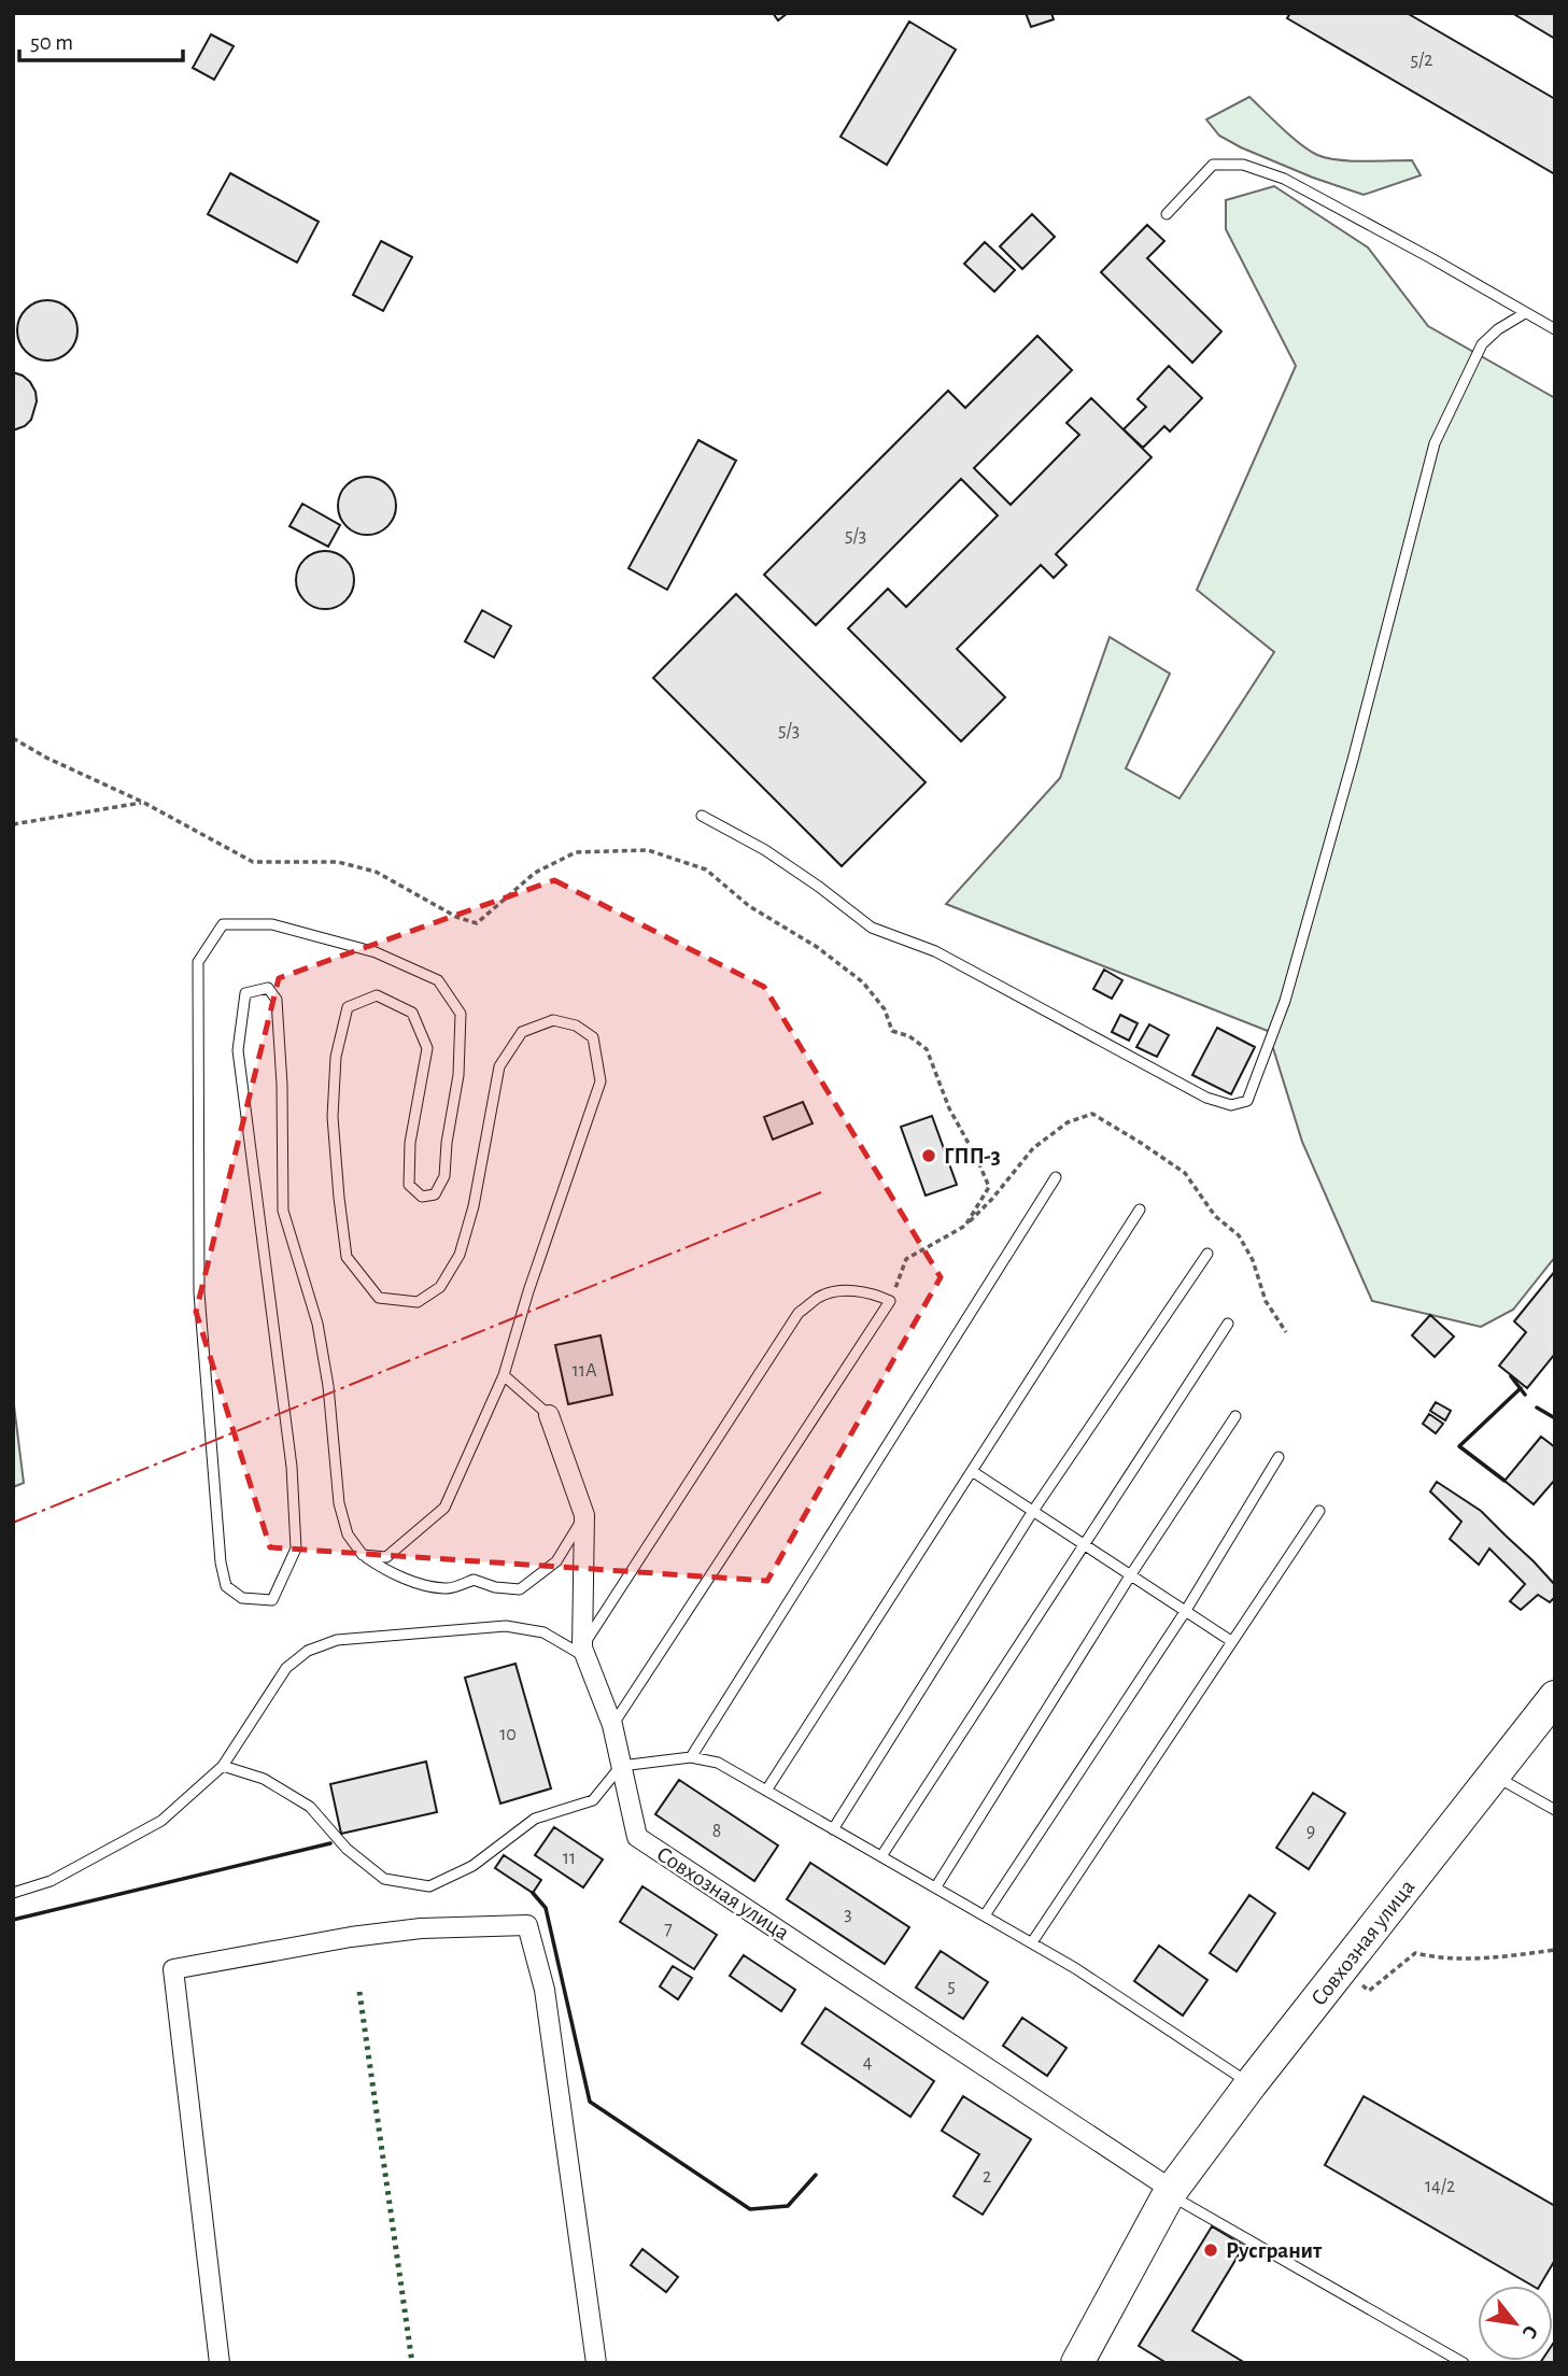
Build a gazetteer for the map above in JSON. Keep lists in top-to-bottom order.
{
  "streets": {
    "main road": ["Совхозная улица"]
  },
  "places": ["ГПП-3", "Русгранит"],
  "house_numbers": [
    "5/2",
    "5/3",
    "5/3",
    "11А",
    "10",
    "8",
    "9",
    "11",
    "3",
    "7",
    "5",
    "4",
    "2",
    "14/2"
  ],
  "scale_bar": "50 m",
  "north": "bottom right"
}
